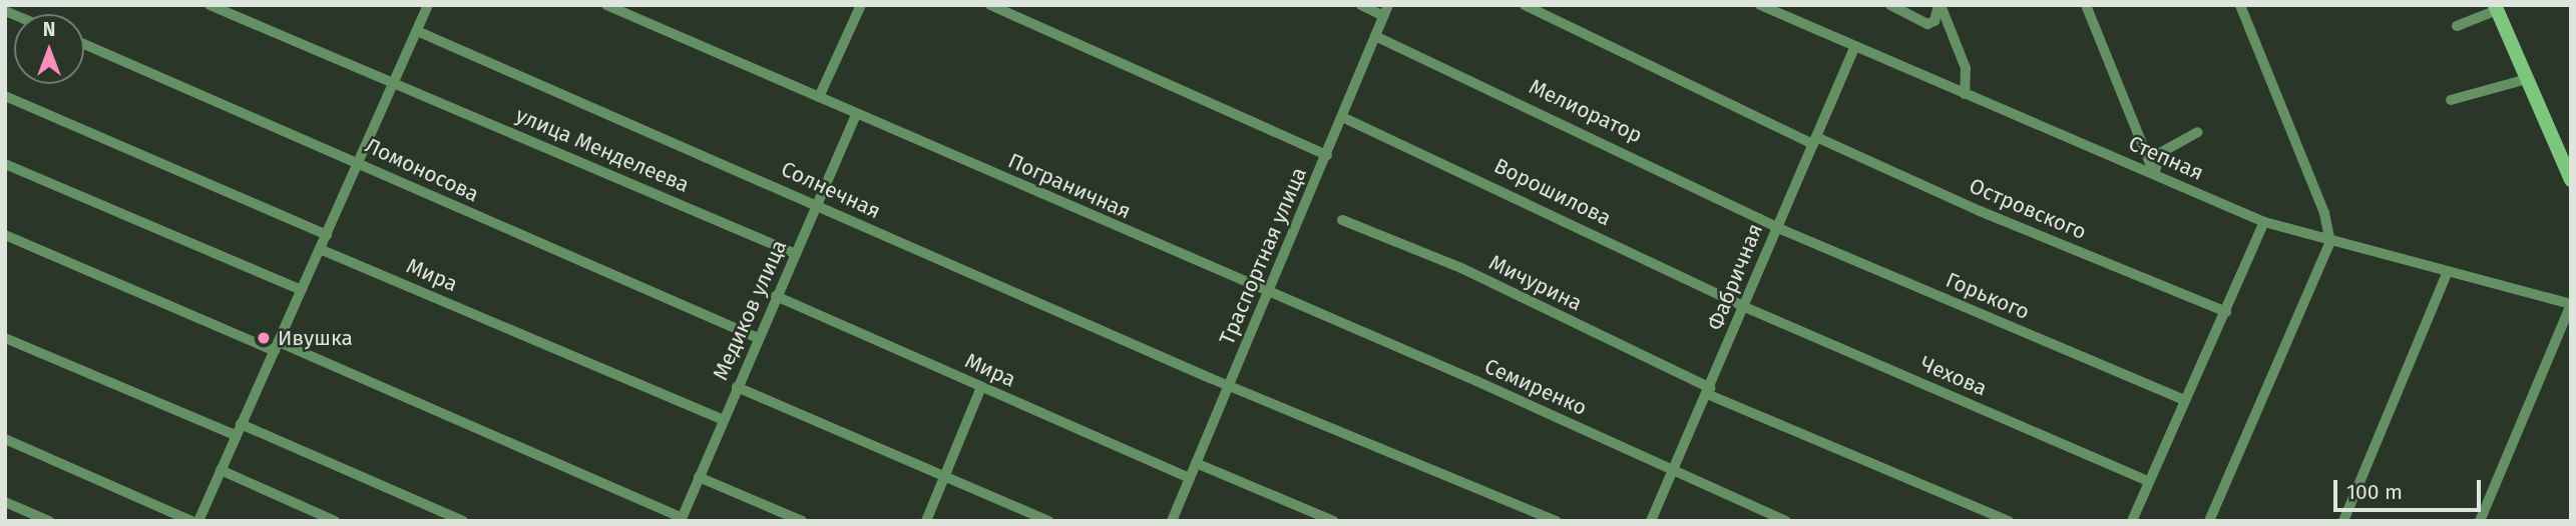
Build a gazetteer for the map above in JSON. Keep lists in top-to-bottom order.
{
  "streets": {
    "street": [
      "Мелиоратор",
      "улица Менделеева",
      "Степная",
      "Ломоносова",
      "Пограничная",
      "Солнечная",
      "Ворошилова",
      "Островского",
      "Траспортная улица",
      "Мира",
      "Фабричная",
      "Мичурина",
      "Горького",
      "Медиков улица",
      "Чехова",
      "Семиренко"
    ]
  },
  "crossings": [
    ["Мелиоратор", "Траспортная улица"],
    ["Мелиоратор", "Фабричная"],
    ["Мелиоратор", "Горького"],
    ["улица Менделеева", "Медиков улица"],
    ["Степная", "Фабричная"],
    ["Ломоносова", "Медиков улица"],
    ["Пограничная", "Траспортная улица"],
    ["Пограничная", "Медиков улица"],
    ["Пограничная", "Семиренко"],
    ["Солнечная", "Траспортная улица"],
    ["Солнечная", "Медиков улица"],
    ["Ворошилова", "Траспортная улица"],
    ["Ворошилова", "Фабричная"],
    ["Ворошилова", "Чехова"],
    ["Островского", "Фабричная"],
    ["Траспортная улица", "Мира"],
    ["Траспортная улица", "Семиренко"],
    ["Мира", "Медиков улица"],
    ["Фабричная", "Мичурина"],
    ["Фабричная", "Горького"],
    ["Фабричная", "Чехова"],
    ["Фабричная", "Семиренко"]
  ],
  "places": ["Ивушка"],
  "scale_bar": "100 m",
  "north": "top"
}
